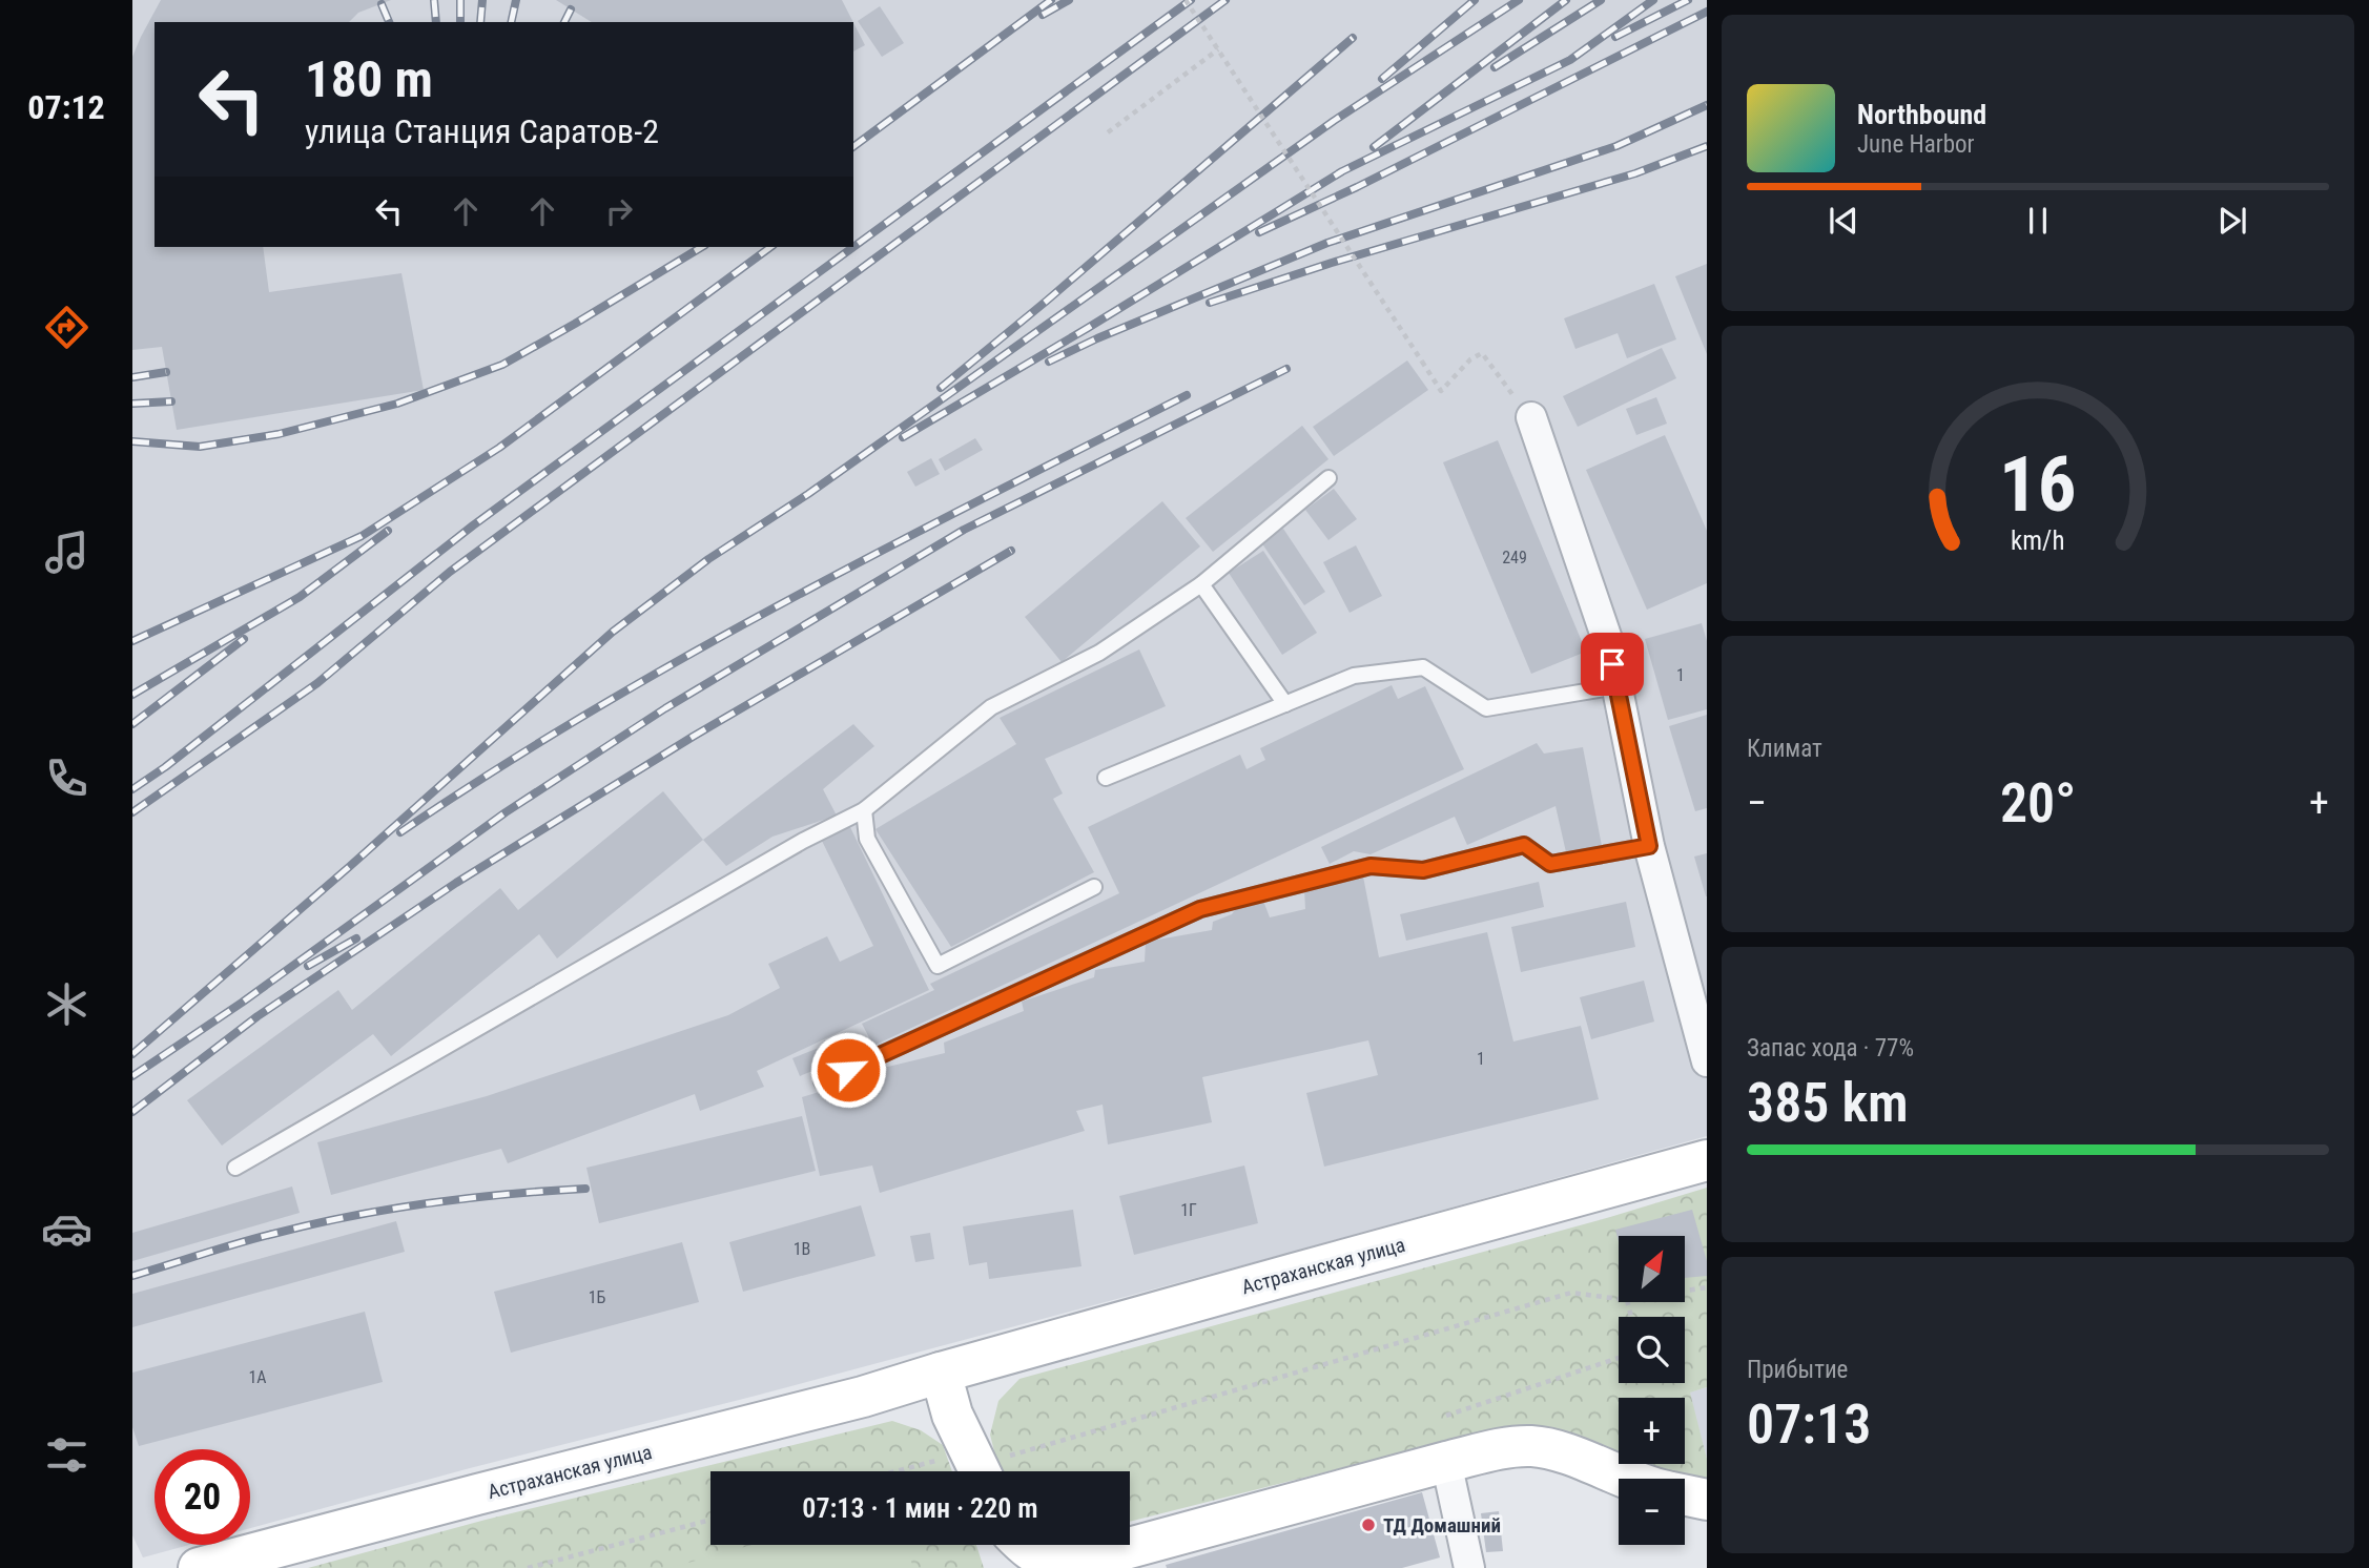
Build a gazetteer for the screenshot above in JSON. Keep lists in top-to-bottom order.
{
  "streets": {
    "main road": ["Астраханская улица"]
  },
  "places": ["ТД Домашний"],
  "house_numbers": [
    "249",
    "1",
    "1",
    "1Г",
    "1В",
    "1Б",
    "1А"
  ],
  "north": "top right",
  "page": {
    "tabs": "07:12",
    "turn": ["180 m", "улица Станция Саратов-2"],
    "song": ["Northbound", "June Harbor"],
    "tile": [
      "Климат",
      ["Запас хода · 77%", "385 km"],
      ["Прибытие", "07:13"]
    ],
    "heat": ["−", "20°", "+"],
    "map_buttons": ["+", "−"],
    "limit": "20",
    "trip": "07:13 · 1 мин · 220 m",
    "gauge": ["16", "km/h"]
  }
}
